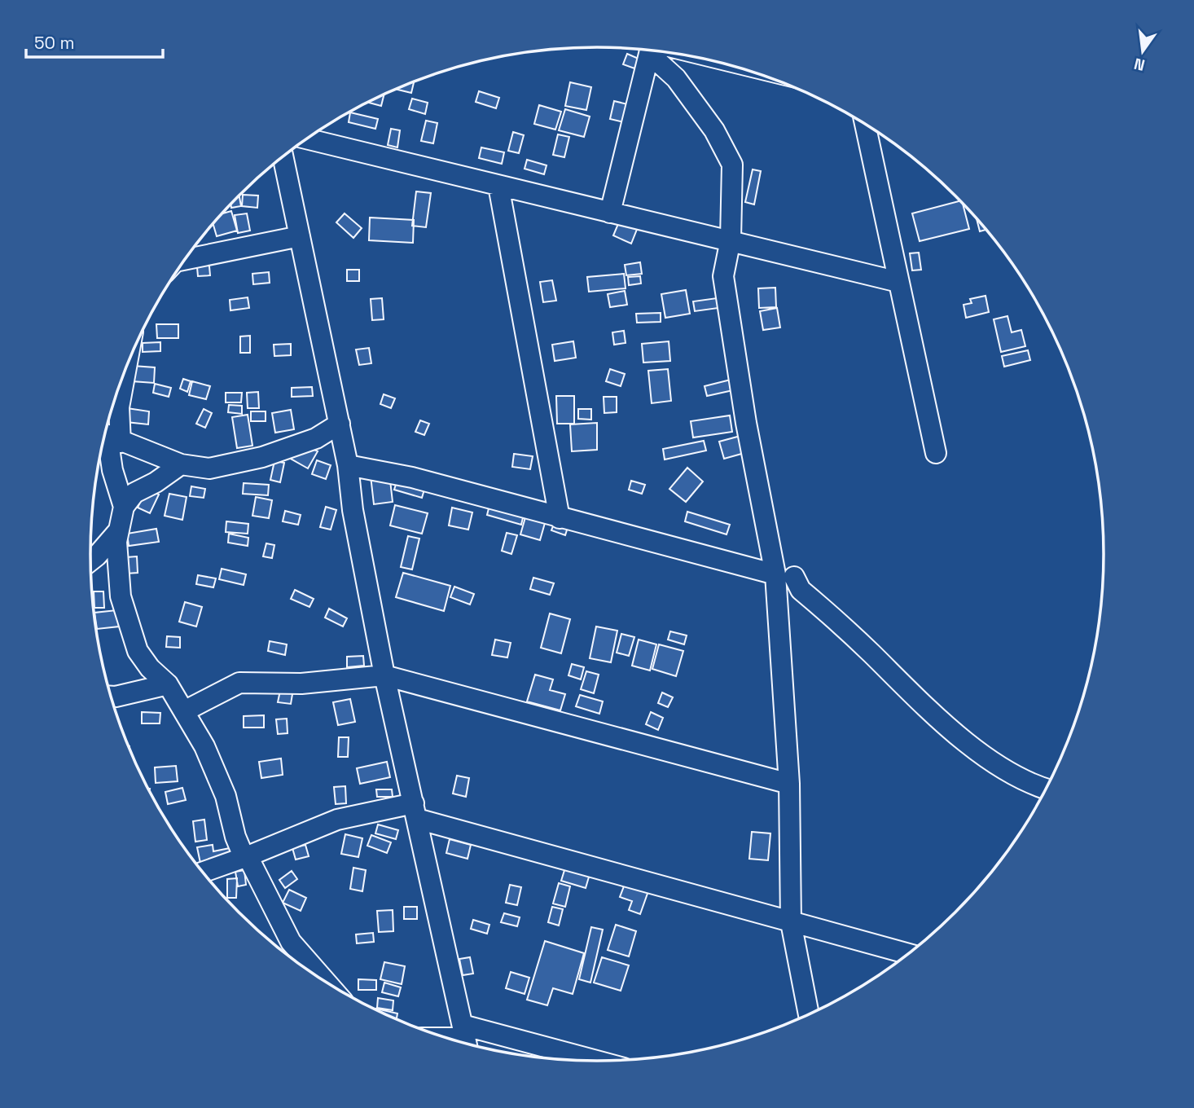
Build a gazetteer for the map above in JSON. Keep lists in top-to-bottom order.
{
  "scale_bar": "50 m",
  "north": "bottom"
}
